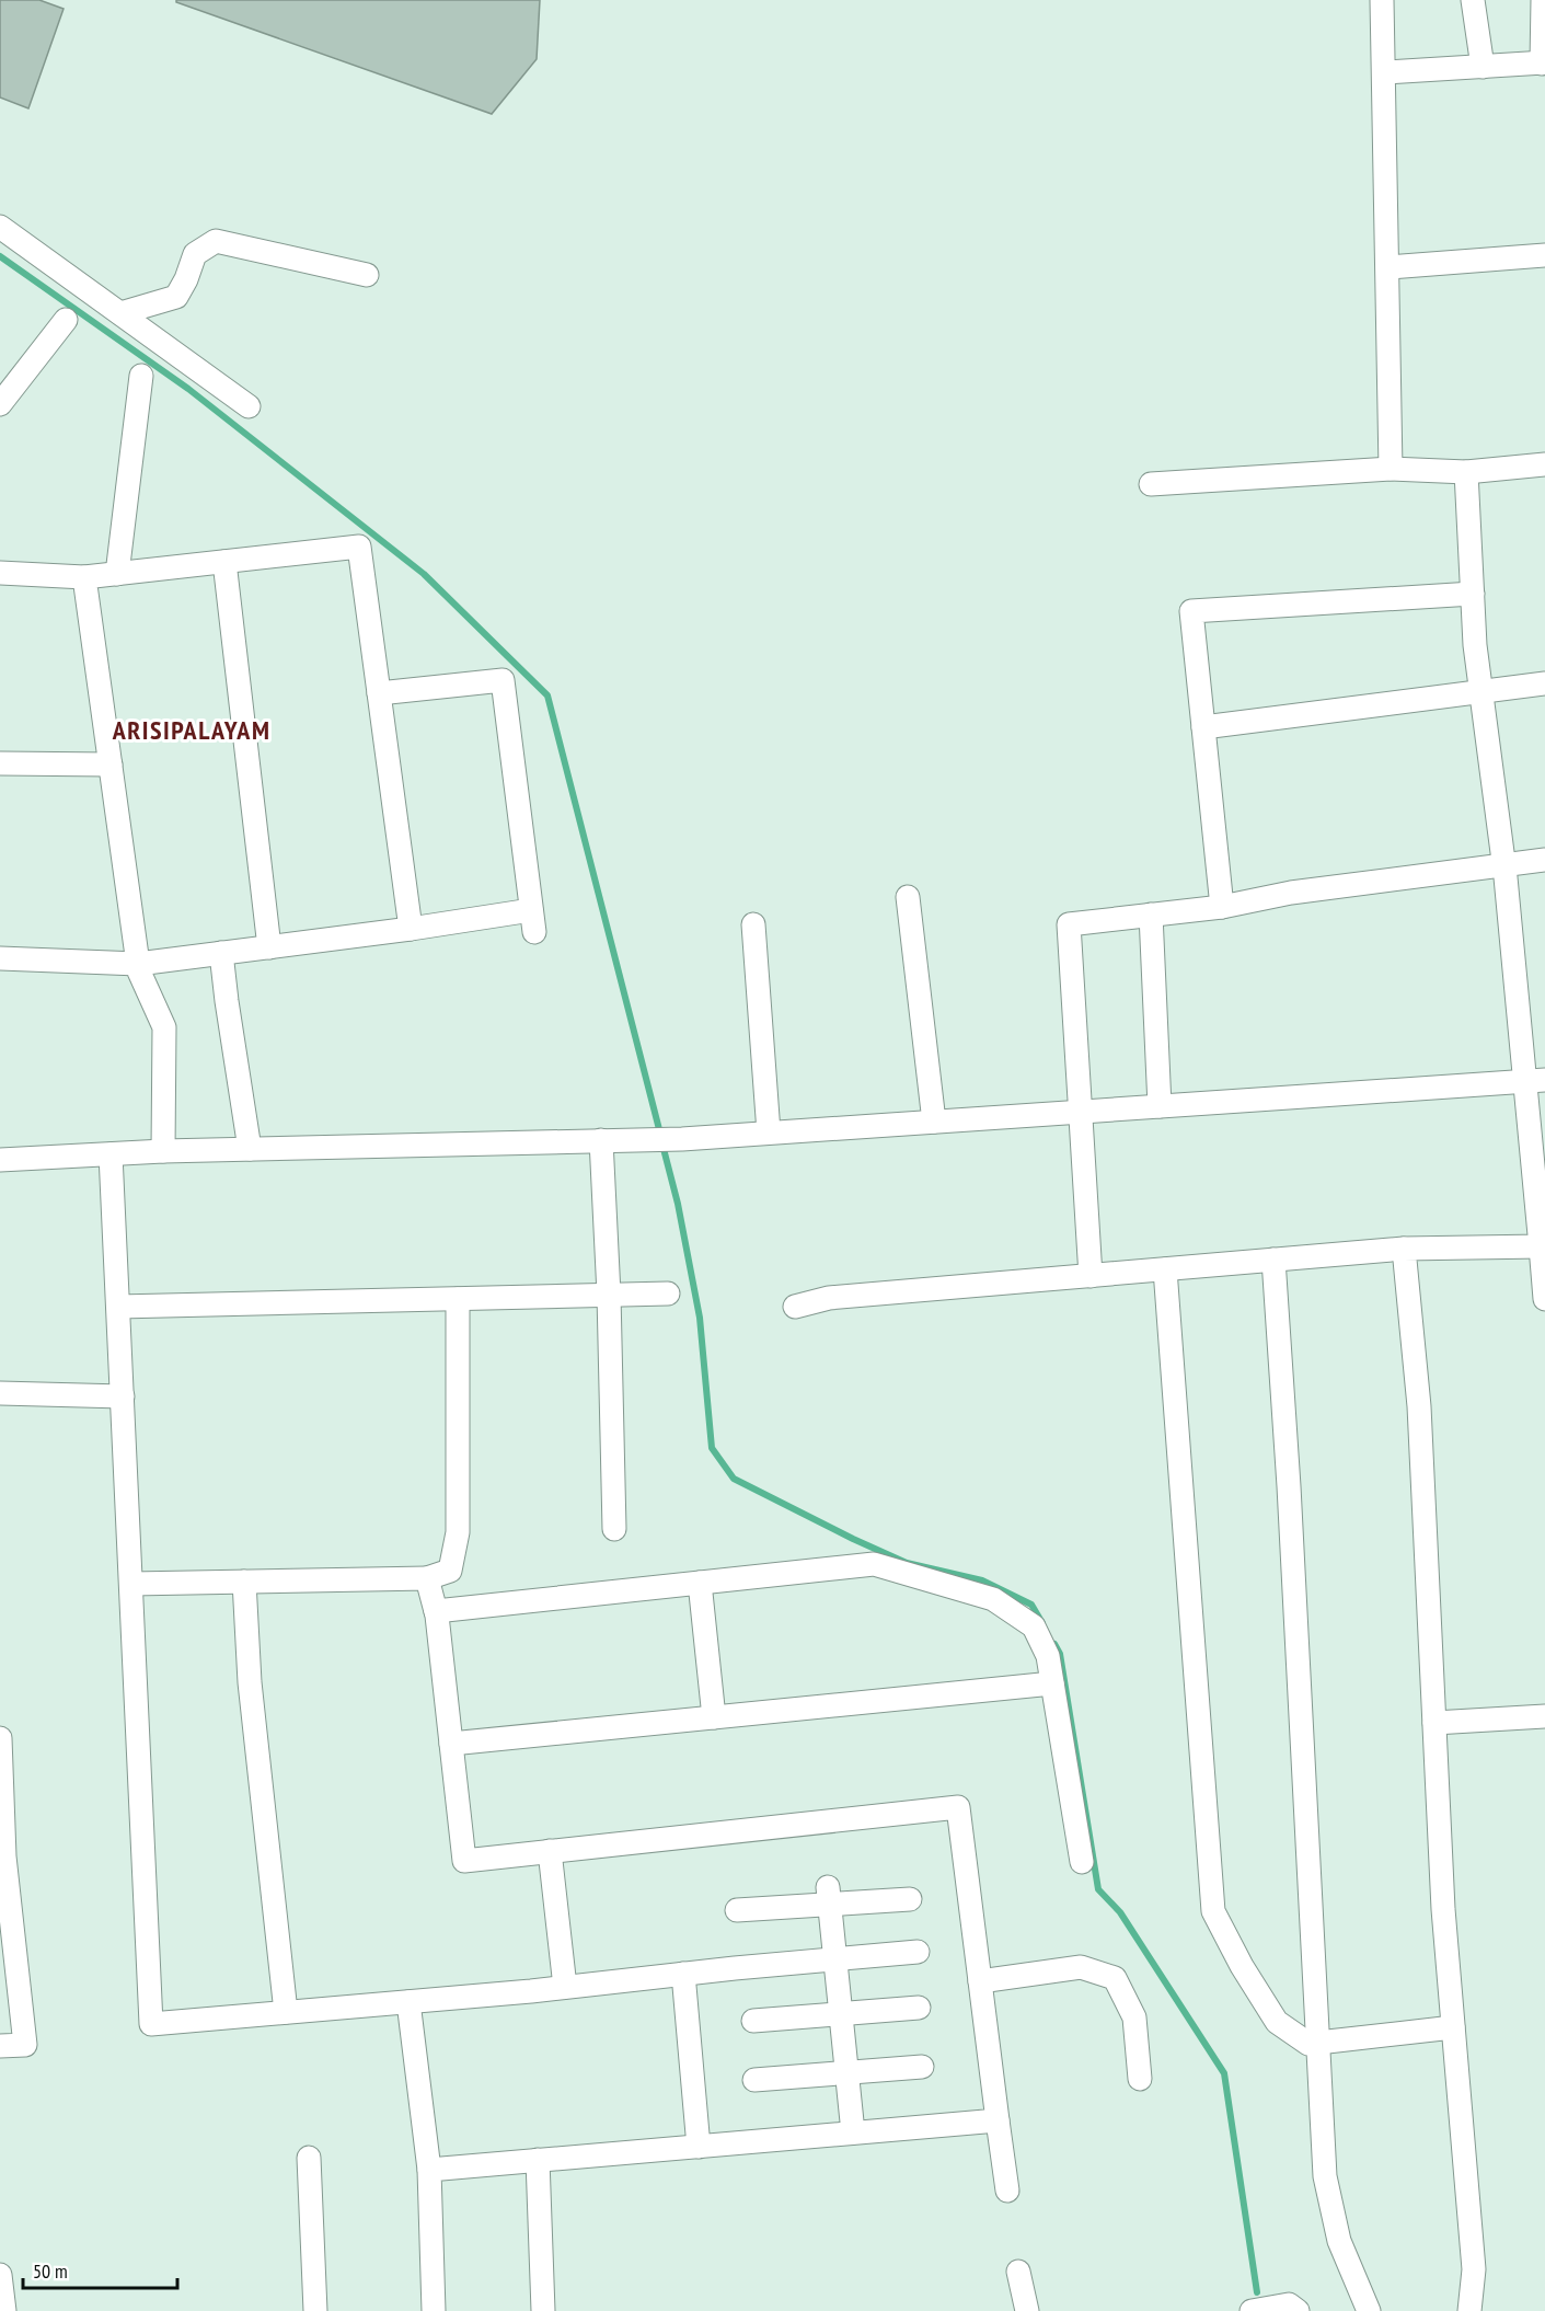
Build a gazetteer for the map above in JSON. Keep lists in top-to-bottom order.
{
  "districts": ["ARISIPALAYAM"],
  "scale_bar": "50 m"
}
